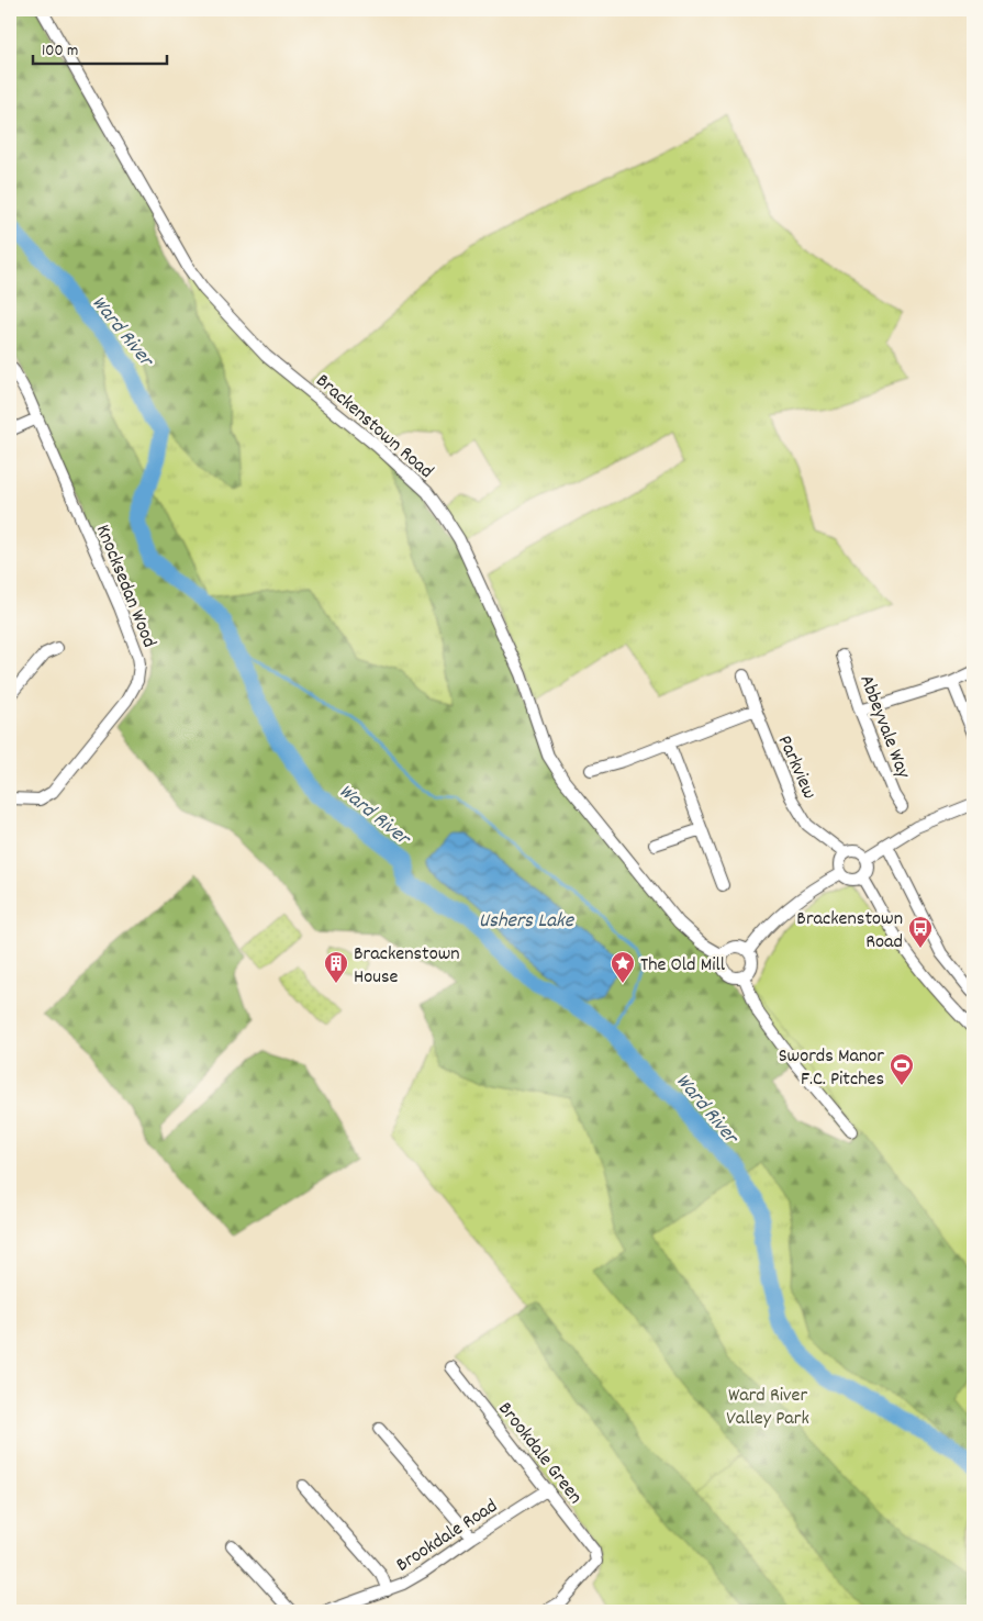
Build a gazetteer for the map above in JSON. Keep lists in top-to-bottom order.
{
  "streets": {
    "street": [
      "Brackenstown Road",
      "Knocksedan Wood",
      "Abbeyvale Way",
      "Parkview",
      "Brookdale Green",
      "Brookdale Road"
    ]
  },
  "crossings": [
    ["Brookdale Green", "Brookdale Road"]
  ],
  "water": ["Ward River", "Ushers Lake"],
  "parks": ["Ward River Valley Park"],
  "places": {
    "bus stop": ["Brackenstown Road"],
    "building": ["Brackenstown House"],
    "place": ["The Old Mill"],
    "sports": ["Swords Manor F.C. Pitches"]
  },
  "scale_bar": "100 m"
}
